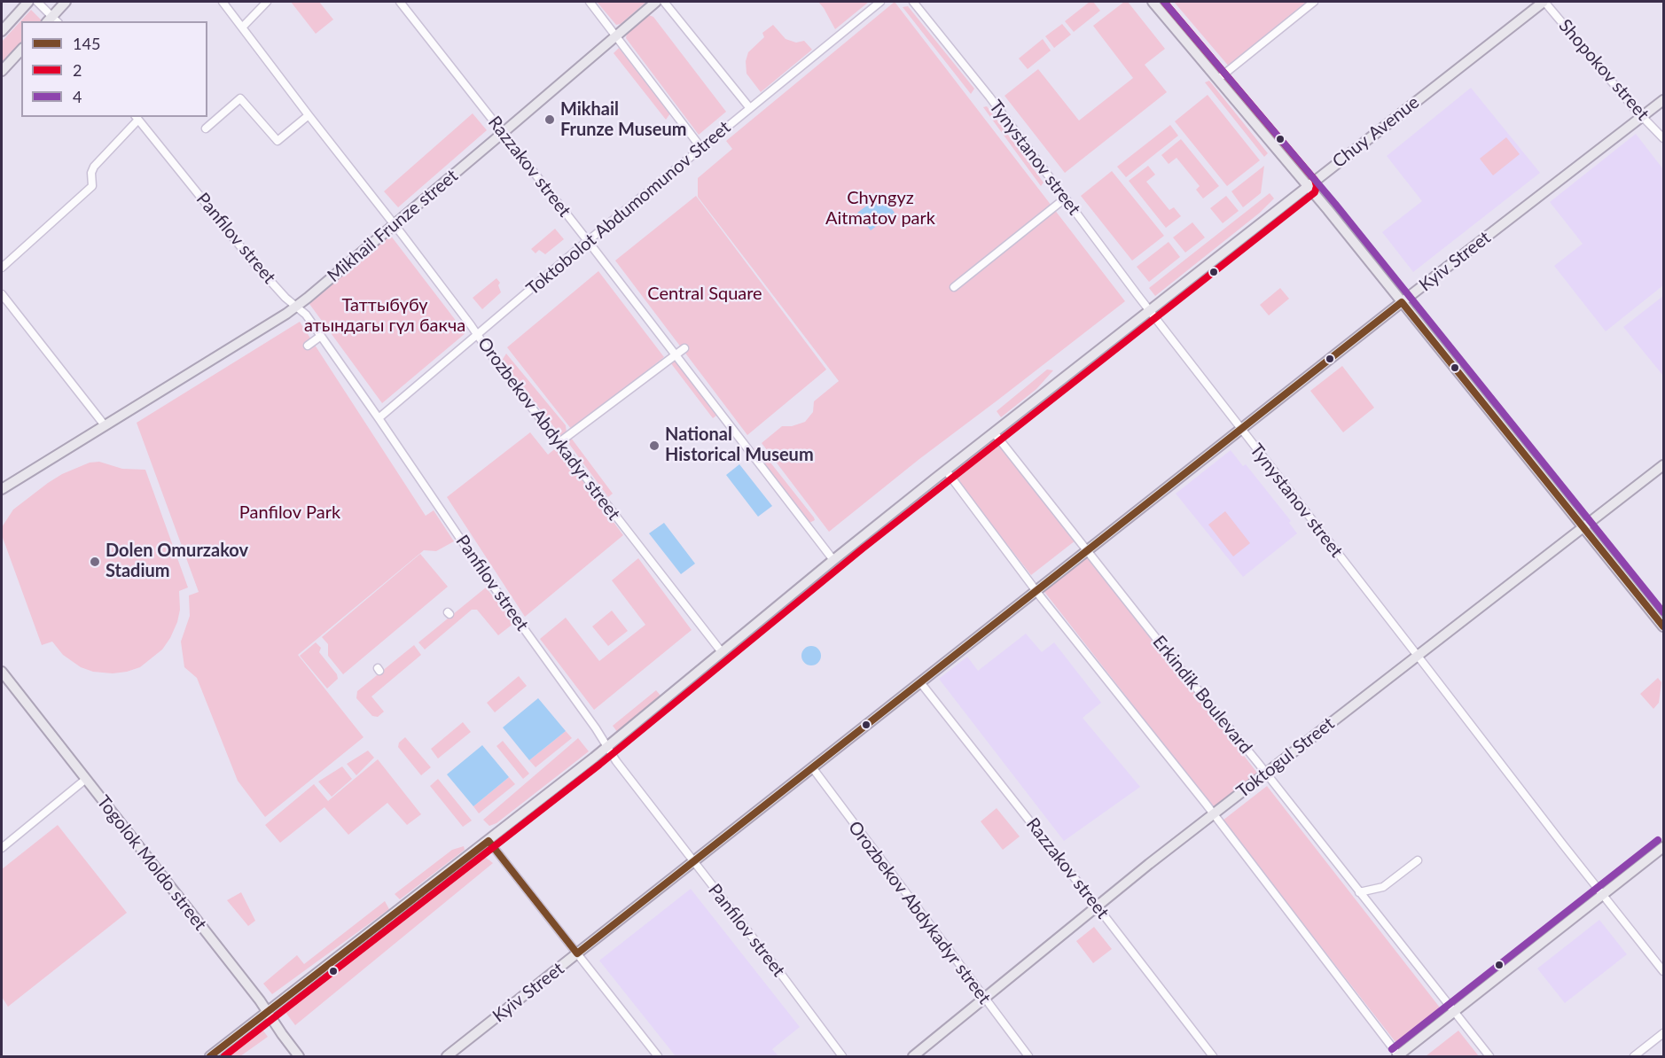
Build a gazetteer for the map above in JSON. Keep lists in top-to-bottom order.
{
  "streets": {
    "main road": [
      "Chuy Avenue",
      "Mikhail Frunze street",
      "Kyiv Street",
      "Toktogul Street",
      "Togolok Moldo street"
    ],
    "street": [
      "Shopokov street",
      "Tynystanov street",
      "Razzakov street",
      "Toktobolot Abdumomunov Street",
      "Panfilov street",
      "Orozbekov Abdykadyr street",
      "Erkindik Boulevard"
    ]
  },
  "crossings": [
    ["Shopokov street", "Chuy Avenue"],
    ["Shopokov street", "Kyiv Street"],
    ["Chuy Avenue", "Tynystanov street"],
    ["Chuy Avenue", "Razzakov street"],
    ["Chuy Avenue", "Panfilov street"],
    ["Chuy Avenue", "Orozbekov Abdykadyr street"],
    ["Chuy Avenue", "Erkindik Boulevard"],
    ["Chuy Avenue", "Togolok Moldo street"],
    ["Tynystanov street", "Kyiv Street"],
    ["Tynystanov street", "Toktogul Street"],
    ["Razzakov street", "Toktobolot Abdumomunov Street"],
    ["Razzakov street", "Mikhail Frunze street"],
    ["Razzakov street", "Kyiv Street"],
    ["Razzakov street", "Toktogul Street"],
    ["Toktobolot Abdumomunov Street", "Panfilov street"],
    ["Toktobolot Abdumomunov Street", "Orozbekov Abdykadyr street"],
    ["Mikhail Frunze street", "Panfilov street"],
    ["Mikhail Frunze street", "Orozbekov Abdykadyr street"],
    ["Panfilov street", "Kyiv Street"],
    ["Kyiv Street", "Orozbekov Abdykadyr street"],
    ["Kyiv Street", "Erkindik Boulevard"],
    ["Orozbekov Abdykadyr street", "Toktogul Street"],
    ["Erkindik Boulevard", "Toktogul Street"]
  ],
  "parks": [
    "Chyngyz Aitmatov park",
    "Central Square",
    "Таттыбүбү атындагы гүл бакча",
    "Panfilov Park"
  ],
  "places": ["Mikhail Frunze Museum", "National Historical Museum", "Dolen Omurzakov Stadium"],
  "lines": ["transit line 2", "transit line 4", "transit line 145"],
  "legend": ["145", "2", "4"]
}
